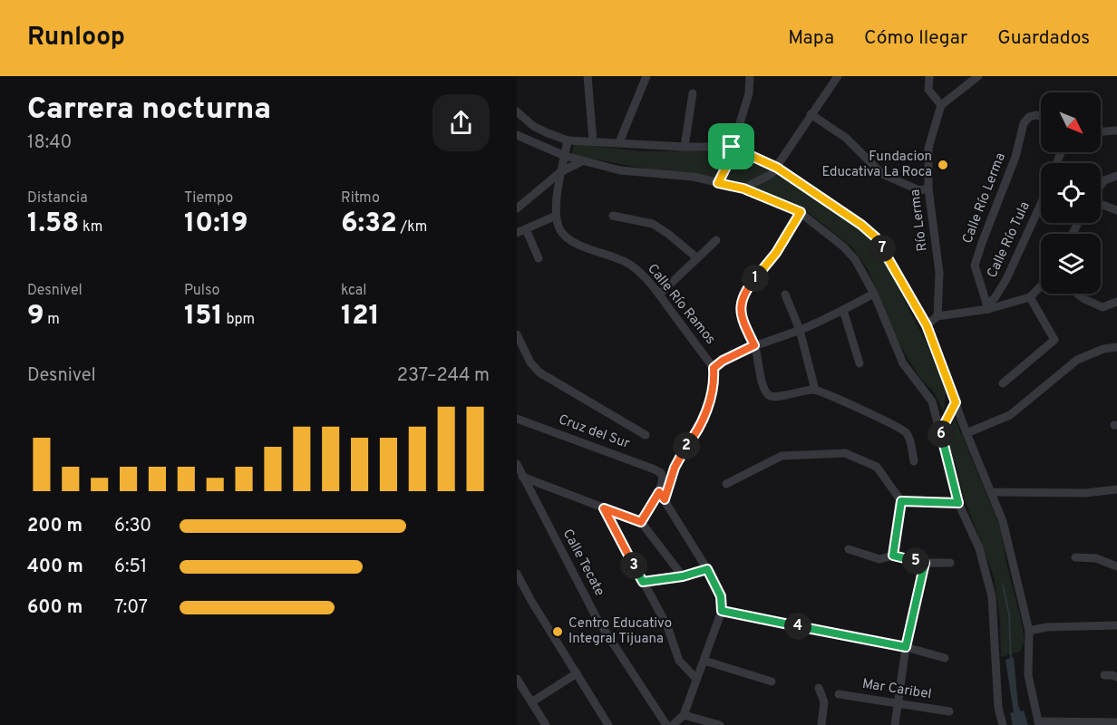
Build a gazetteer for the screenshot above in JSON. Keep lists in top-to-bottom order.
{
  "streets": {
    "street": [
      "Calle Río Lerma",
      "Río Lerma",
      "Calle Río Tula",
      "Calle Río Ramos",
      "Cruz del Sur",
      "Calle Tecate",
      "Mar Caribel"
    ]
  },
  "crossings": [
    ["Calle Río Lerma", "Calle Río Tula"]
  ],
  "places": ["Fundacion Educativa La Roca", "Centro Educativo Integral Tijuana"],
  "north": "bottom right",
  "page": {
    "header": "Runloop",
    "nav": ["Mapa", "Cómo llegar", "Guardados"],
    "heading": ["Carrera nocturna", "18:40"],
    "stats": [
      ["Distancia", "1.58 km"],
      ["Tiempo", "10:19"],
      ["Ritmo", "6:32 /km"],
      ["Desnivel", "9 m"],
      ["Pulso", "151 bpm"],
      ["kcal", "121"]
    ],
    "pins": [
      "7",
      "1",
      "6",
      "2",
      "5",
      "3",
      "4"
    ],
    "chart": ["Desnivel", "237–244 m"],
    "list": [
      {
        "name": "200 m",
        "note": "6:30"
      },
      {
        "name": "400 m",
        "note": "6:51"
      },
      {
        "name": "600 m",
        "note": "7:07"
      }
    ]
  }
}
